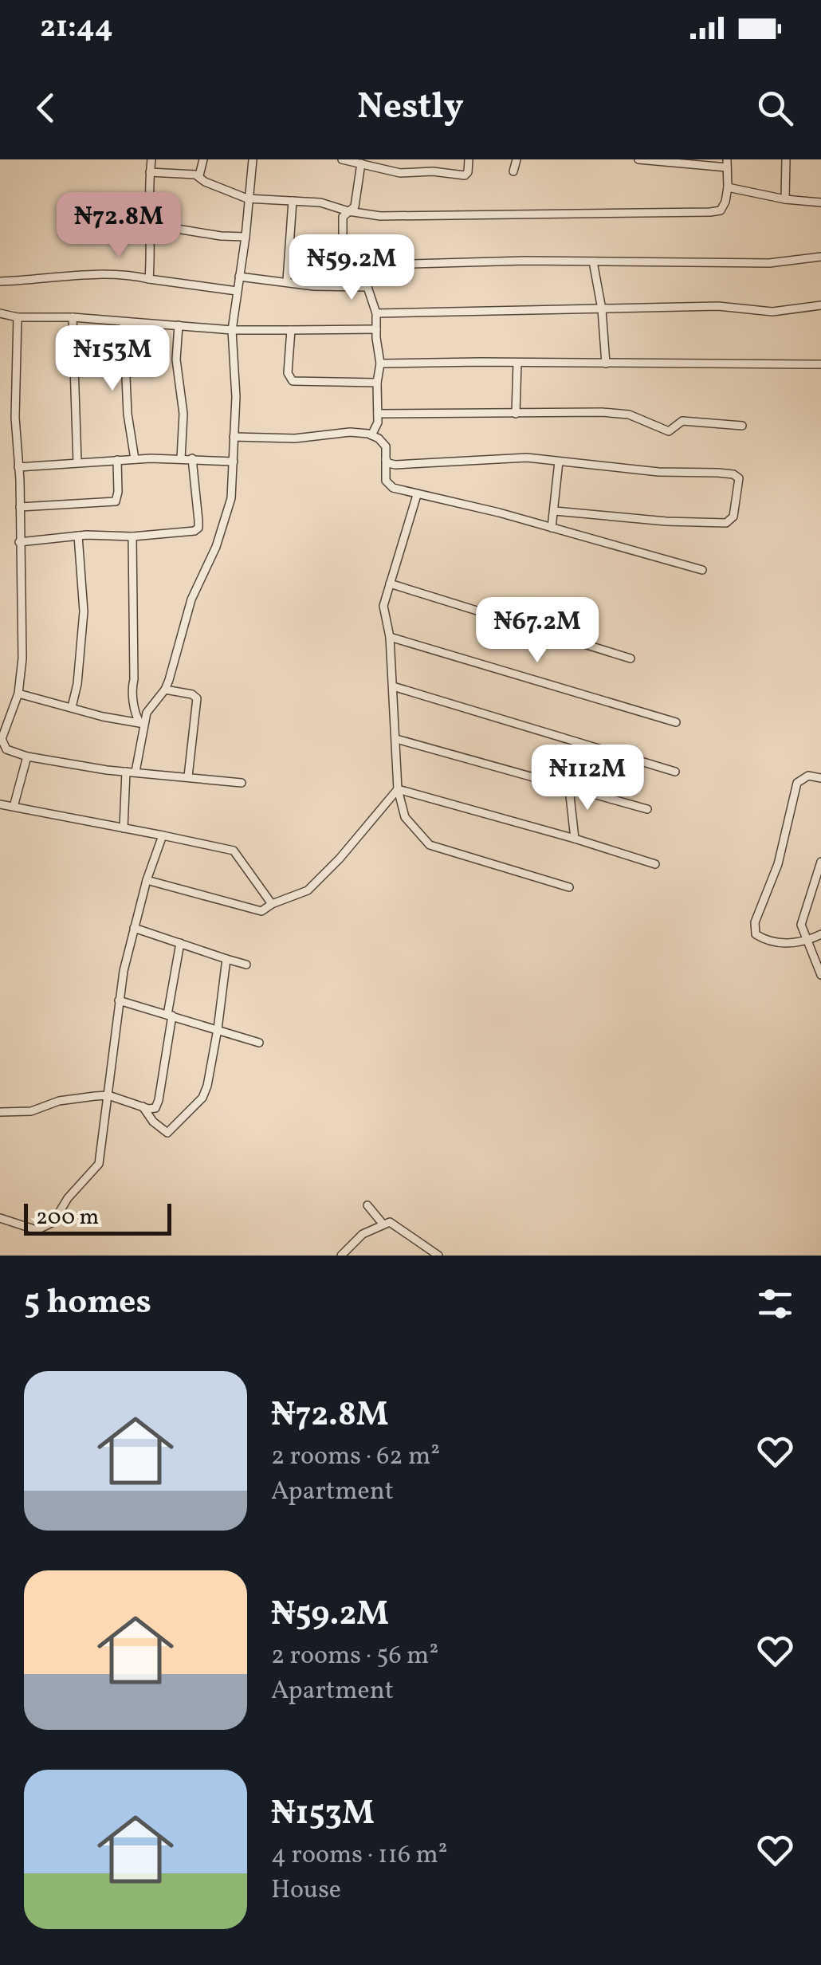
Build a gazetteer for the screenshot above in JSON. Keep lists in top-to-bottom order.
{
  "scale_bar": "200 m",
  "page": {
    "status": "21:44",
    "header": "Nestly",
    "price": [
      "₦72.8M",
      "₦59.2M",
      "₦153M",
      "₦67.2M",
      "₦112M"
    ],
    "scale": "200 m",
    "heading": "5 homes",
    "list": [
      {
        "name": "₦72.8M",
        "note": "2 rooms · 62 m² · Apartment"
      },
      {
        "name": "₦59.2M",
        "note": "2 rooms · 56 m² · Apartment"
      },
      {
        "name": "₦153M",
        "note": "4 rooms · 116 m² · House"
      }
    ]
  }
}
